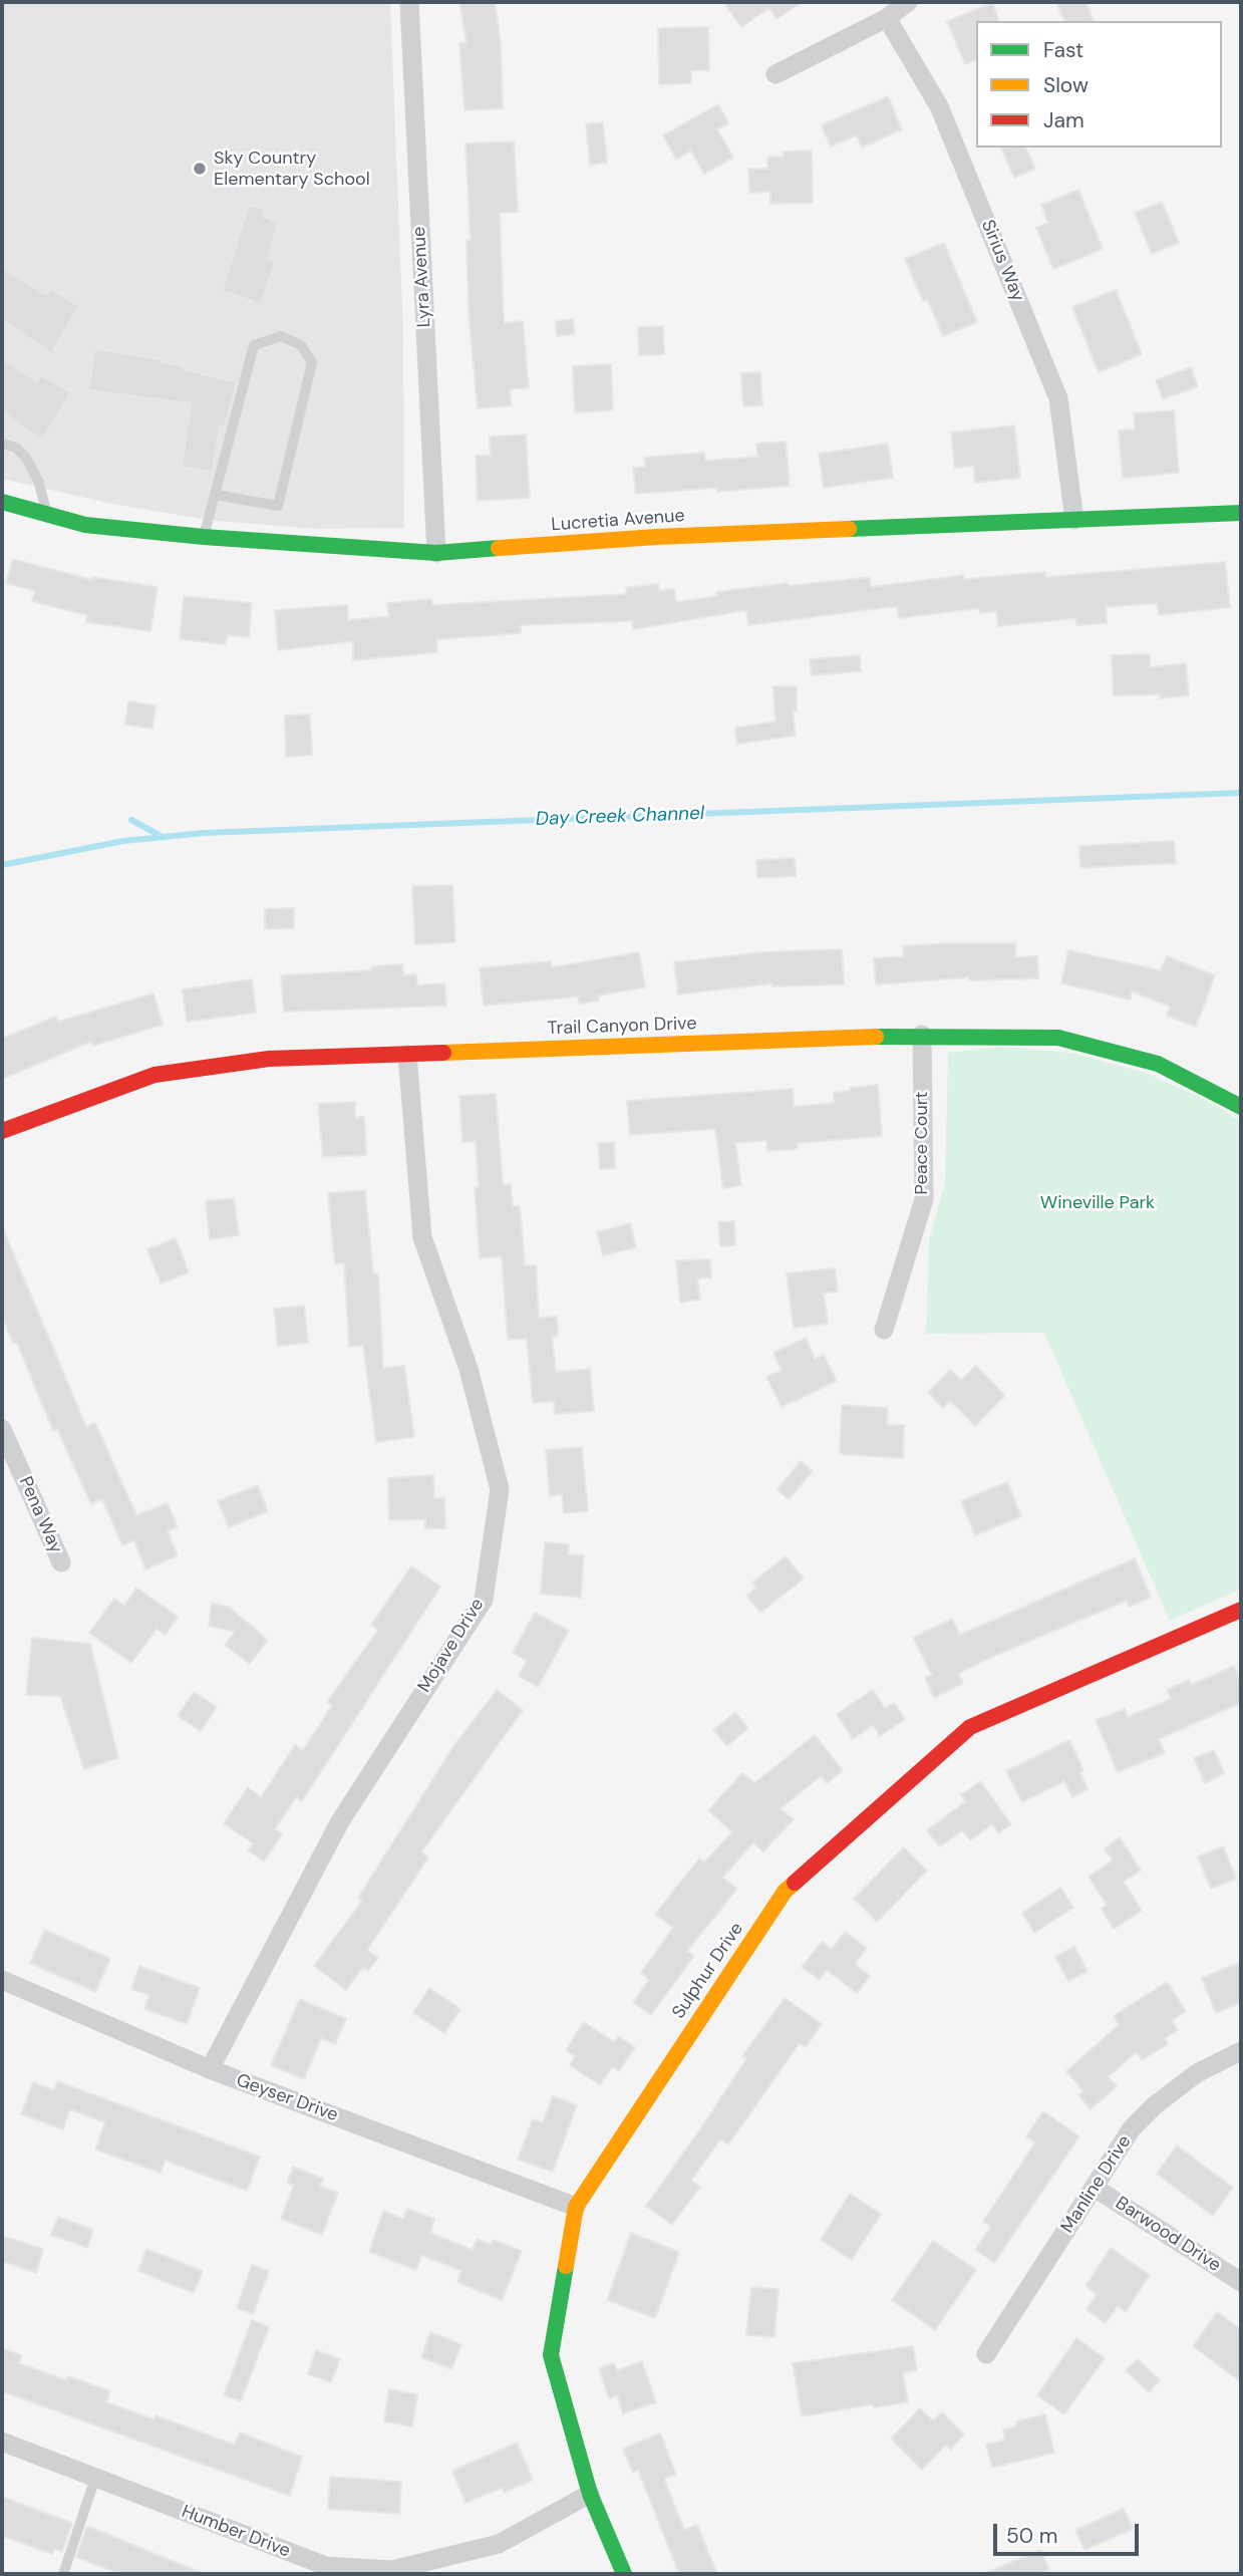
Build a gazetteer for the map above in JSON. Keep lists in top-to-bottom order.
{
  "streets": {
    "street": [
      "Sirius Way",
      "Lyra Avenue",
      "Lucretia Avenue",
      "Trail Canyon Drive",
      "Peace Court",
      "Pena Way",
      "Mojave Drive",
      "Sulphur Drive",
      "Geyser Drive",
      "Manline Drive",
      "Barwood Drive",
      "Humber Drive"
    ]
  },
  "crossings": [
    ["Sirius Way", "Lucretia Avenue"],
    ["Lyra Avenue", "Lucretia Avenue"],
    ["Trail Canyon Drive", "Peace Court"],
    ["Trail Canyon Drive", "Mojave Drive"],
    ["Mojave Drive", "Geyser Drive"],
    ["Sulphur Drive", "Geyser Drive"],
    ["Sulphur Drive", "Humber Drive"],
    ["Manline Drive", "Barwood Drive"]
  ],
  "water": ["Day Creek Channel"],
  "parks": ["Wineville Park"],
  "places": ["Sky Country Elementary School"],
  "legend": ["Fast", "Slow", "Jam"],
  "scale_bar": "50 m"
}
